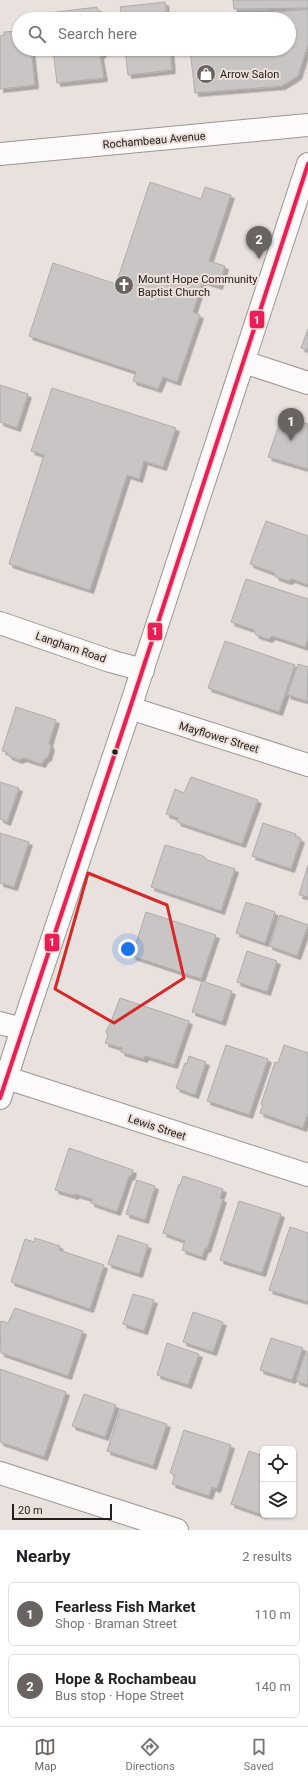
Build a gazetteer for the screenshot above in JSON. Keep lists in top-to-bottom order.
{
  "streets": {
    "street": [
      "Rochambeau Avenue",
      "Langham Road",
      "Mayflower Street",
      "Lewis Street"
    ]
  },
  "places": {
    "shop": ["Arrow Salon"],
    "church": ["Mount Hope Community Baptist Church"]
  },
  "lines": ["transit line 1"],
  "scale_bar": "20 m",
  "page": {
    "search": "Search here",
    "pins": ["2", "1"],
    "scale": "20 m",
    "heading": ["Nearby", "2 results"],
    "list": [
      {
        "mark": "1",
        "name": "Fearless Fish Market",
        "note": "Shop · Braman Street",
        "value": "110 m"
      },
      {
        "mark": "2",
        "name": "Hope & Rochambeau",
        "note": "Bus stop · Hope Street",
        "value": "140 m"
      }
    ],
    "nav": ["Map", "Directions", "Saved"]
  }
}
